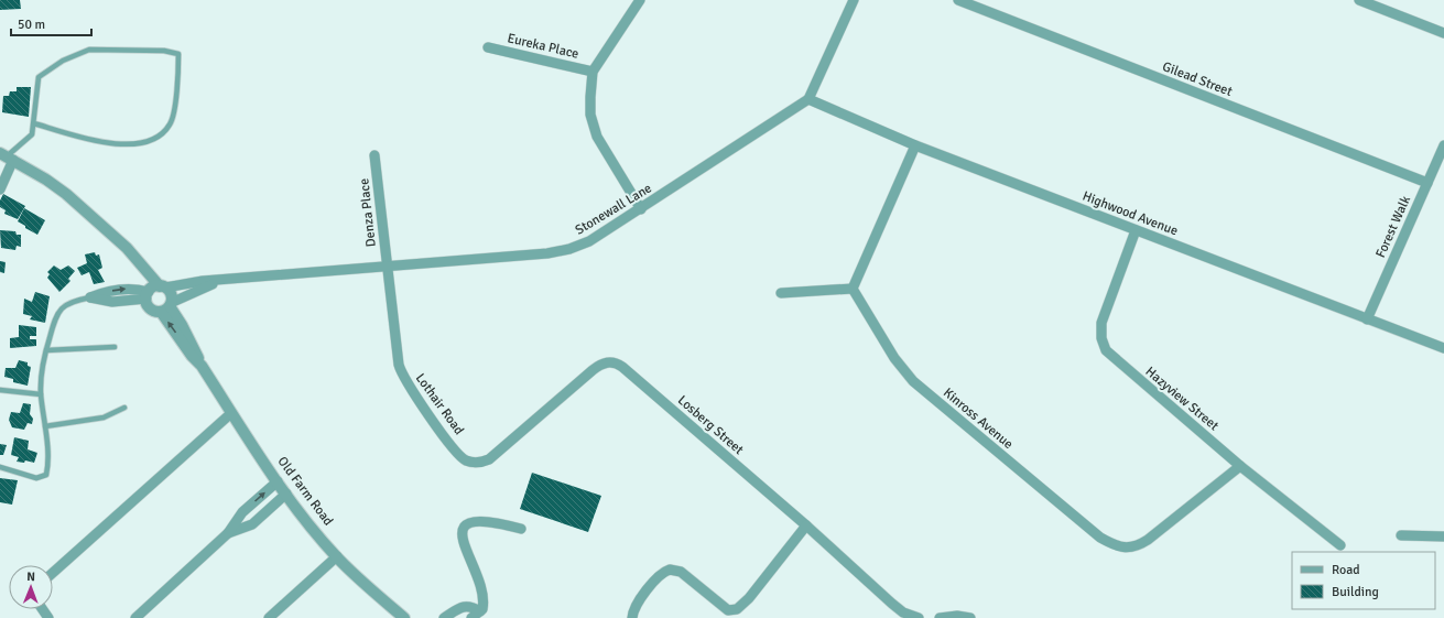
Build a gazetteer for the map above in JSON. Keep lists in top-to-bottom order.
{
  "streets": {
    "street": [
      "Eureka Place",
      "Gilead Street",
      "Stonewall Lane",
      "Denza Place",
      "Highwood Avenue",
      "Forest Walk",
      "Hazyview Street",
      "Lothair Road",
      "Kinross Avenue",
      "Losberg Street",
      "Old Farm Road"
    ]
  },
  "crossings": [
    ["Gilead Street", "Forest Walk"],
    ["Stonewall Lane", "Denza Place"],
    ["Stonewall Lane", "Highwood Avenue"],
    ["Stonewall Lane", "Lothair Road"],
    ["Stonewall Lane", "Old Farm Road"],
    ["Denza Place", "Lothair Road"],
    ["Highwood Avenue", "Forest Walk"],
    ["Highwood Avenue", "Hazyview Street"],
    ["Hazyview Street", "Kinross Avenue"],
    ["Lothair Road", "Losberg Street"]
  ],
  "legend": ["Road", "Building"],
  "scale_bar": "50 m",
  "north": "top"
}
